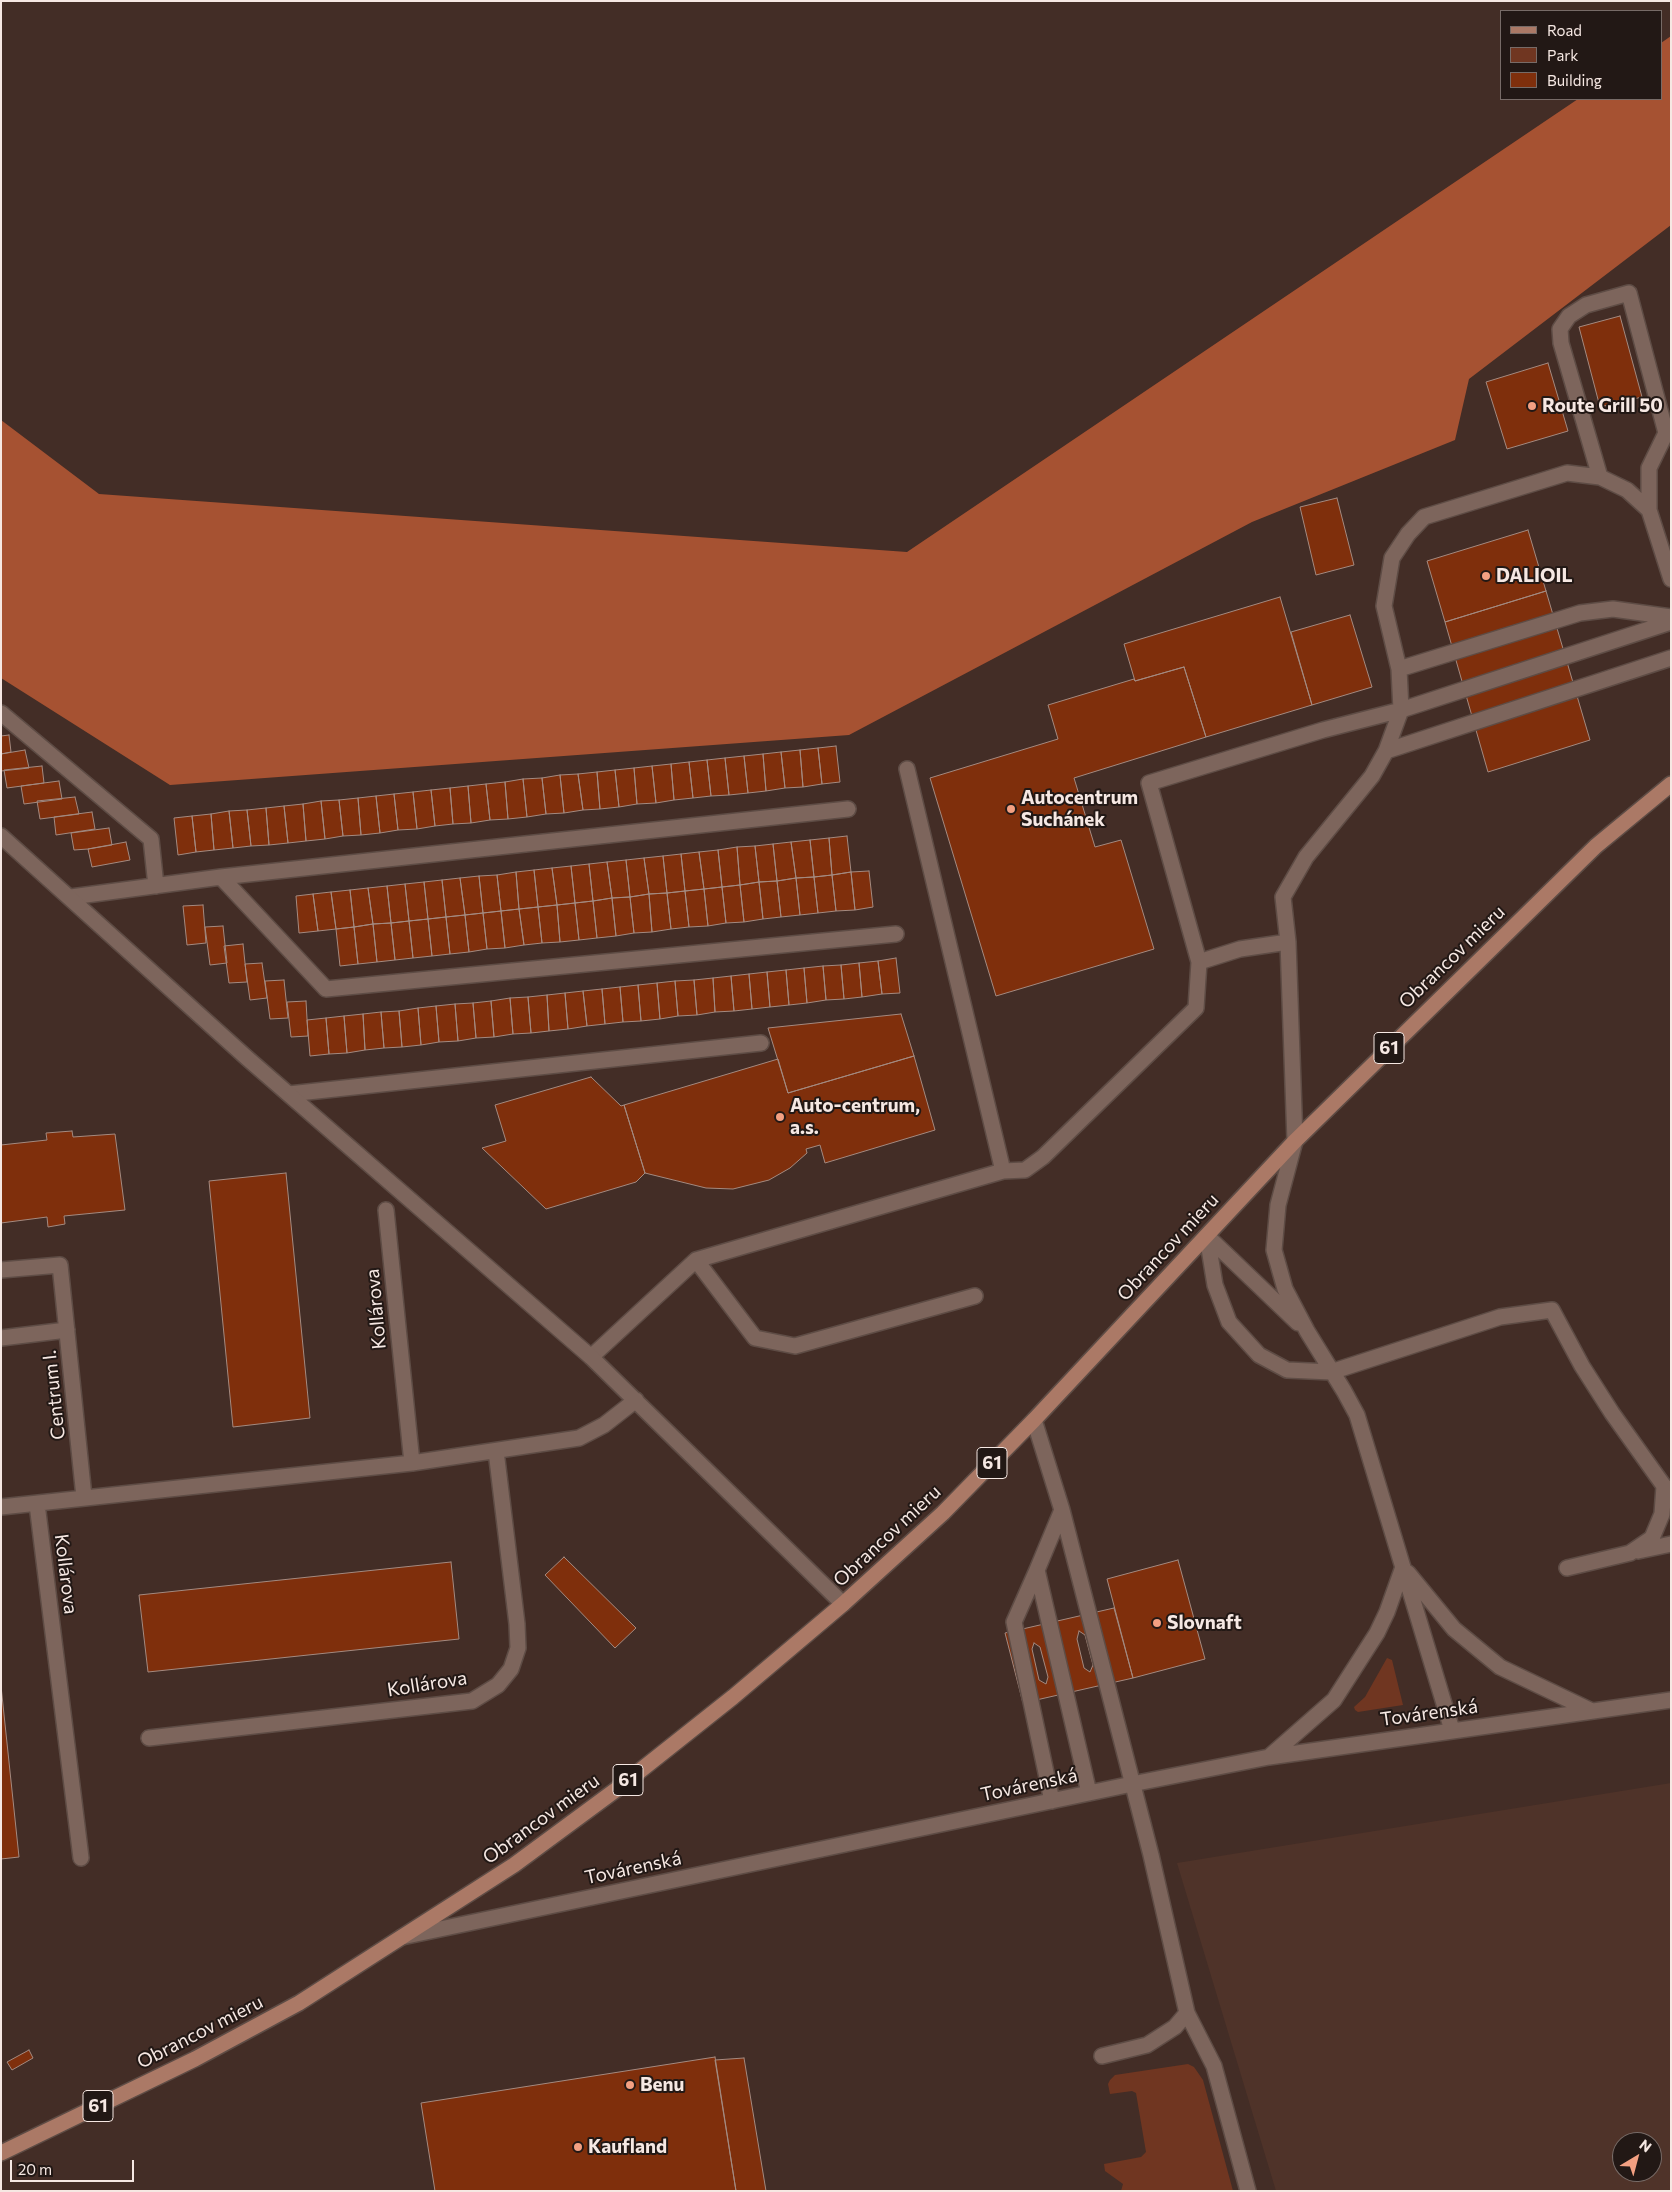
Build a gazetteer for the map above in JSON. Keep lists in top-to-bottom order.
{
  "streets": {
    "main road": ["Obrancov mieru", "61"],
    "street": ["Kollárova", "Centrum I.", "Továrenská"]
  },
  "crossings": [
    ["Obrancov mieru", "Továrenská"]
  ],
  "places": [
    "Route Grill 50",
    "DALIOIL",
    "Autocentrum Suchánek",
    "Auto-centrum, a.s.",
    "Slovnaft",
    "Benu",
    "Kaufland"
  ],
  "legend": ["Road", "Park", "Building"],
  "scale_bar": "20 m",
  "north": "top right"
}
